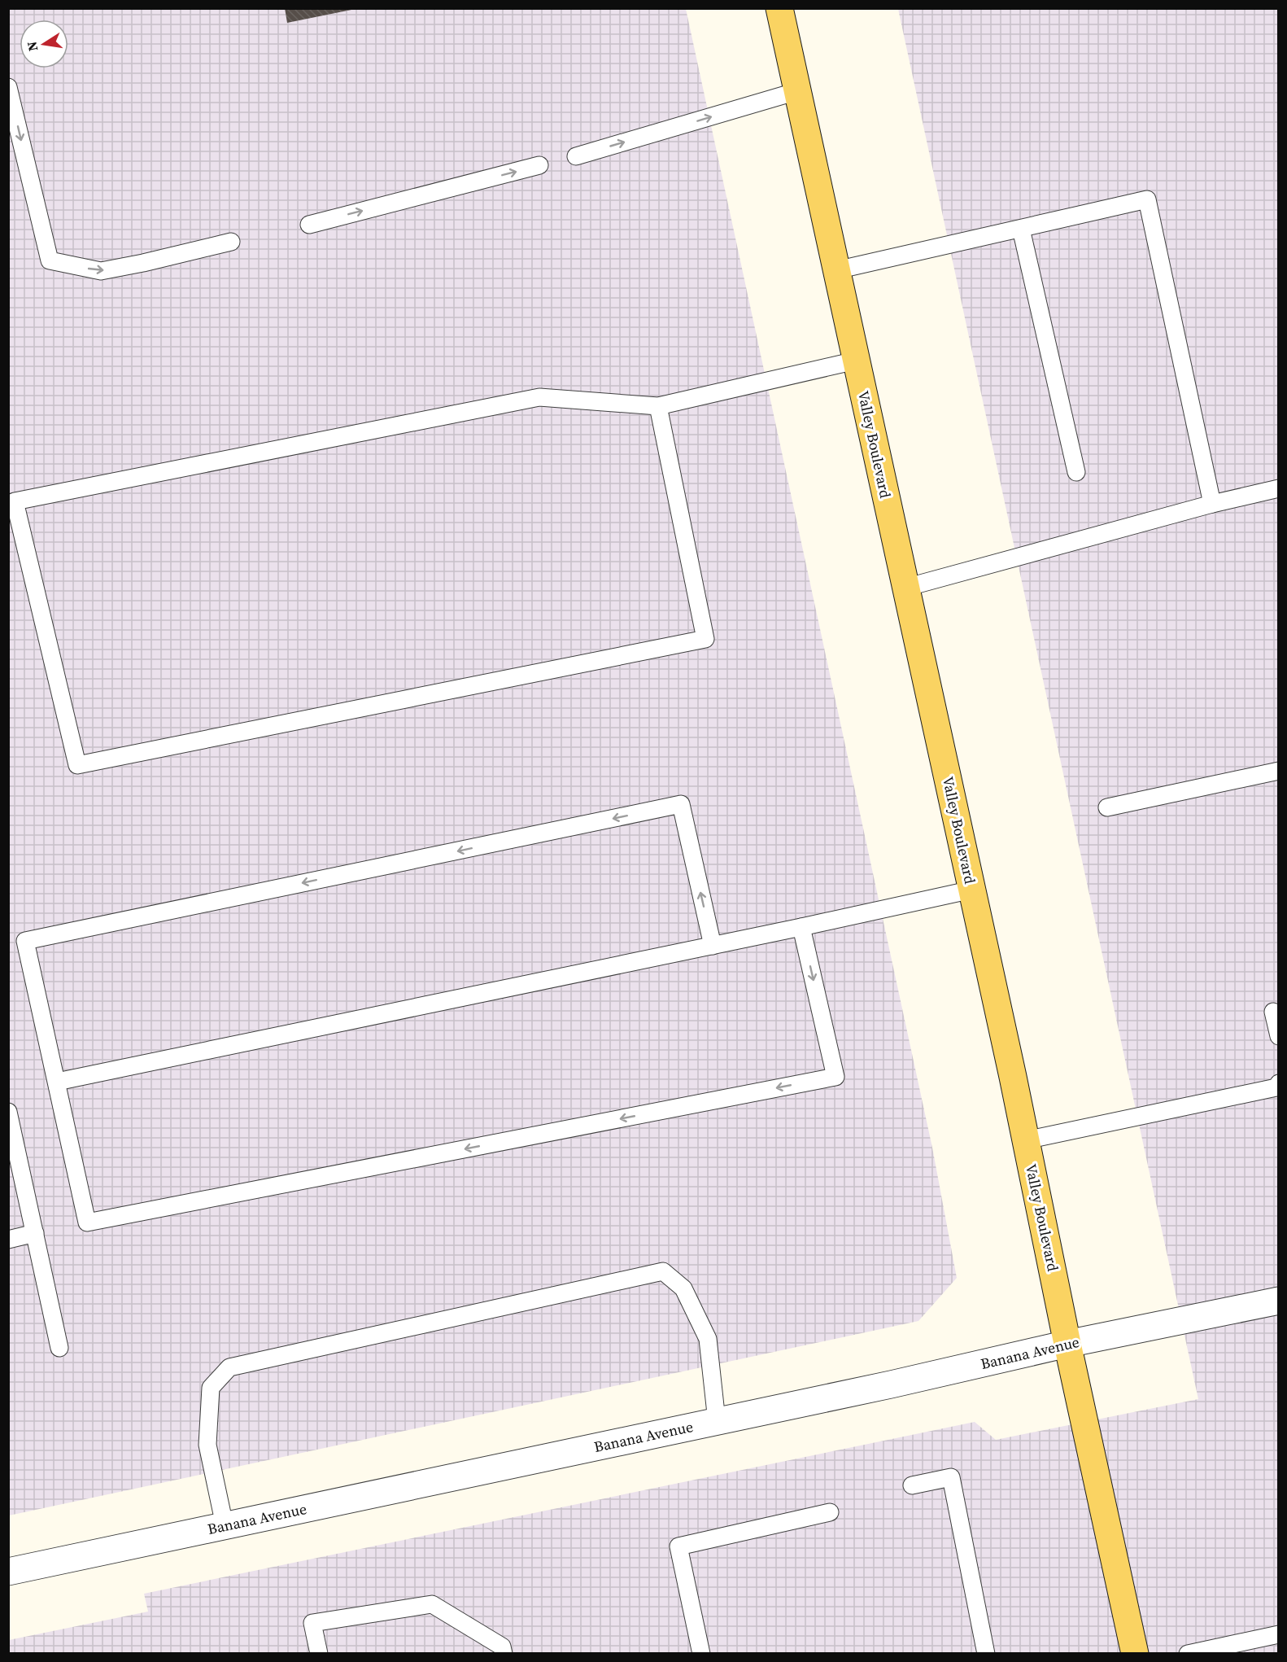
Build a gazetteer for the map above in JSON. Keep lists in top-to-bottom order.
{
  "streets": {
    "main road": ["Valley Boulevard"],
    "street": ["Banana Avenue"]
  },
  "crossings": [
    ["Valley Boulevard", "Banana Avenue"]
  ],
  "north": "left"
}
